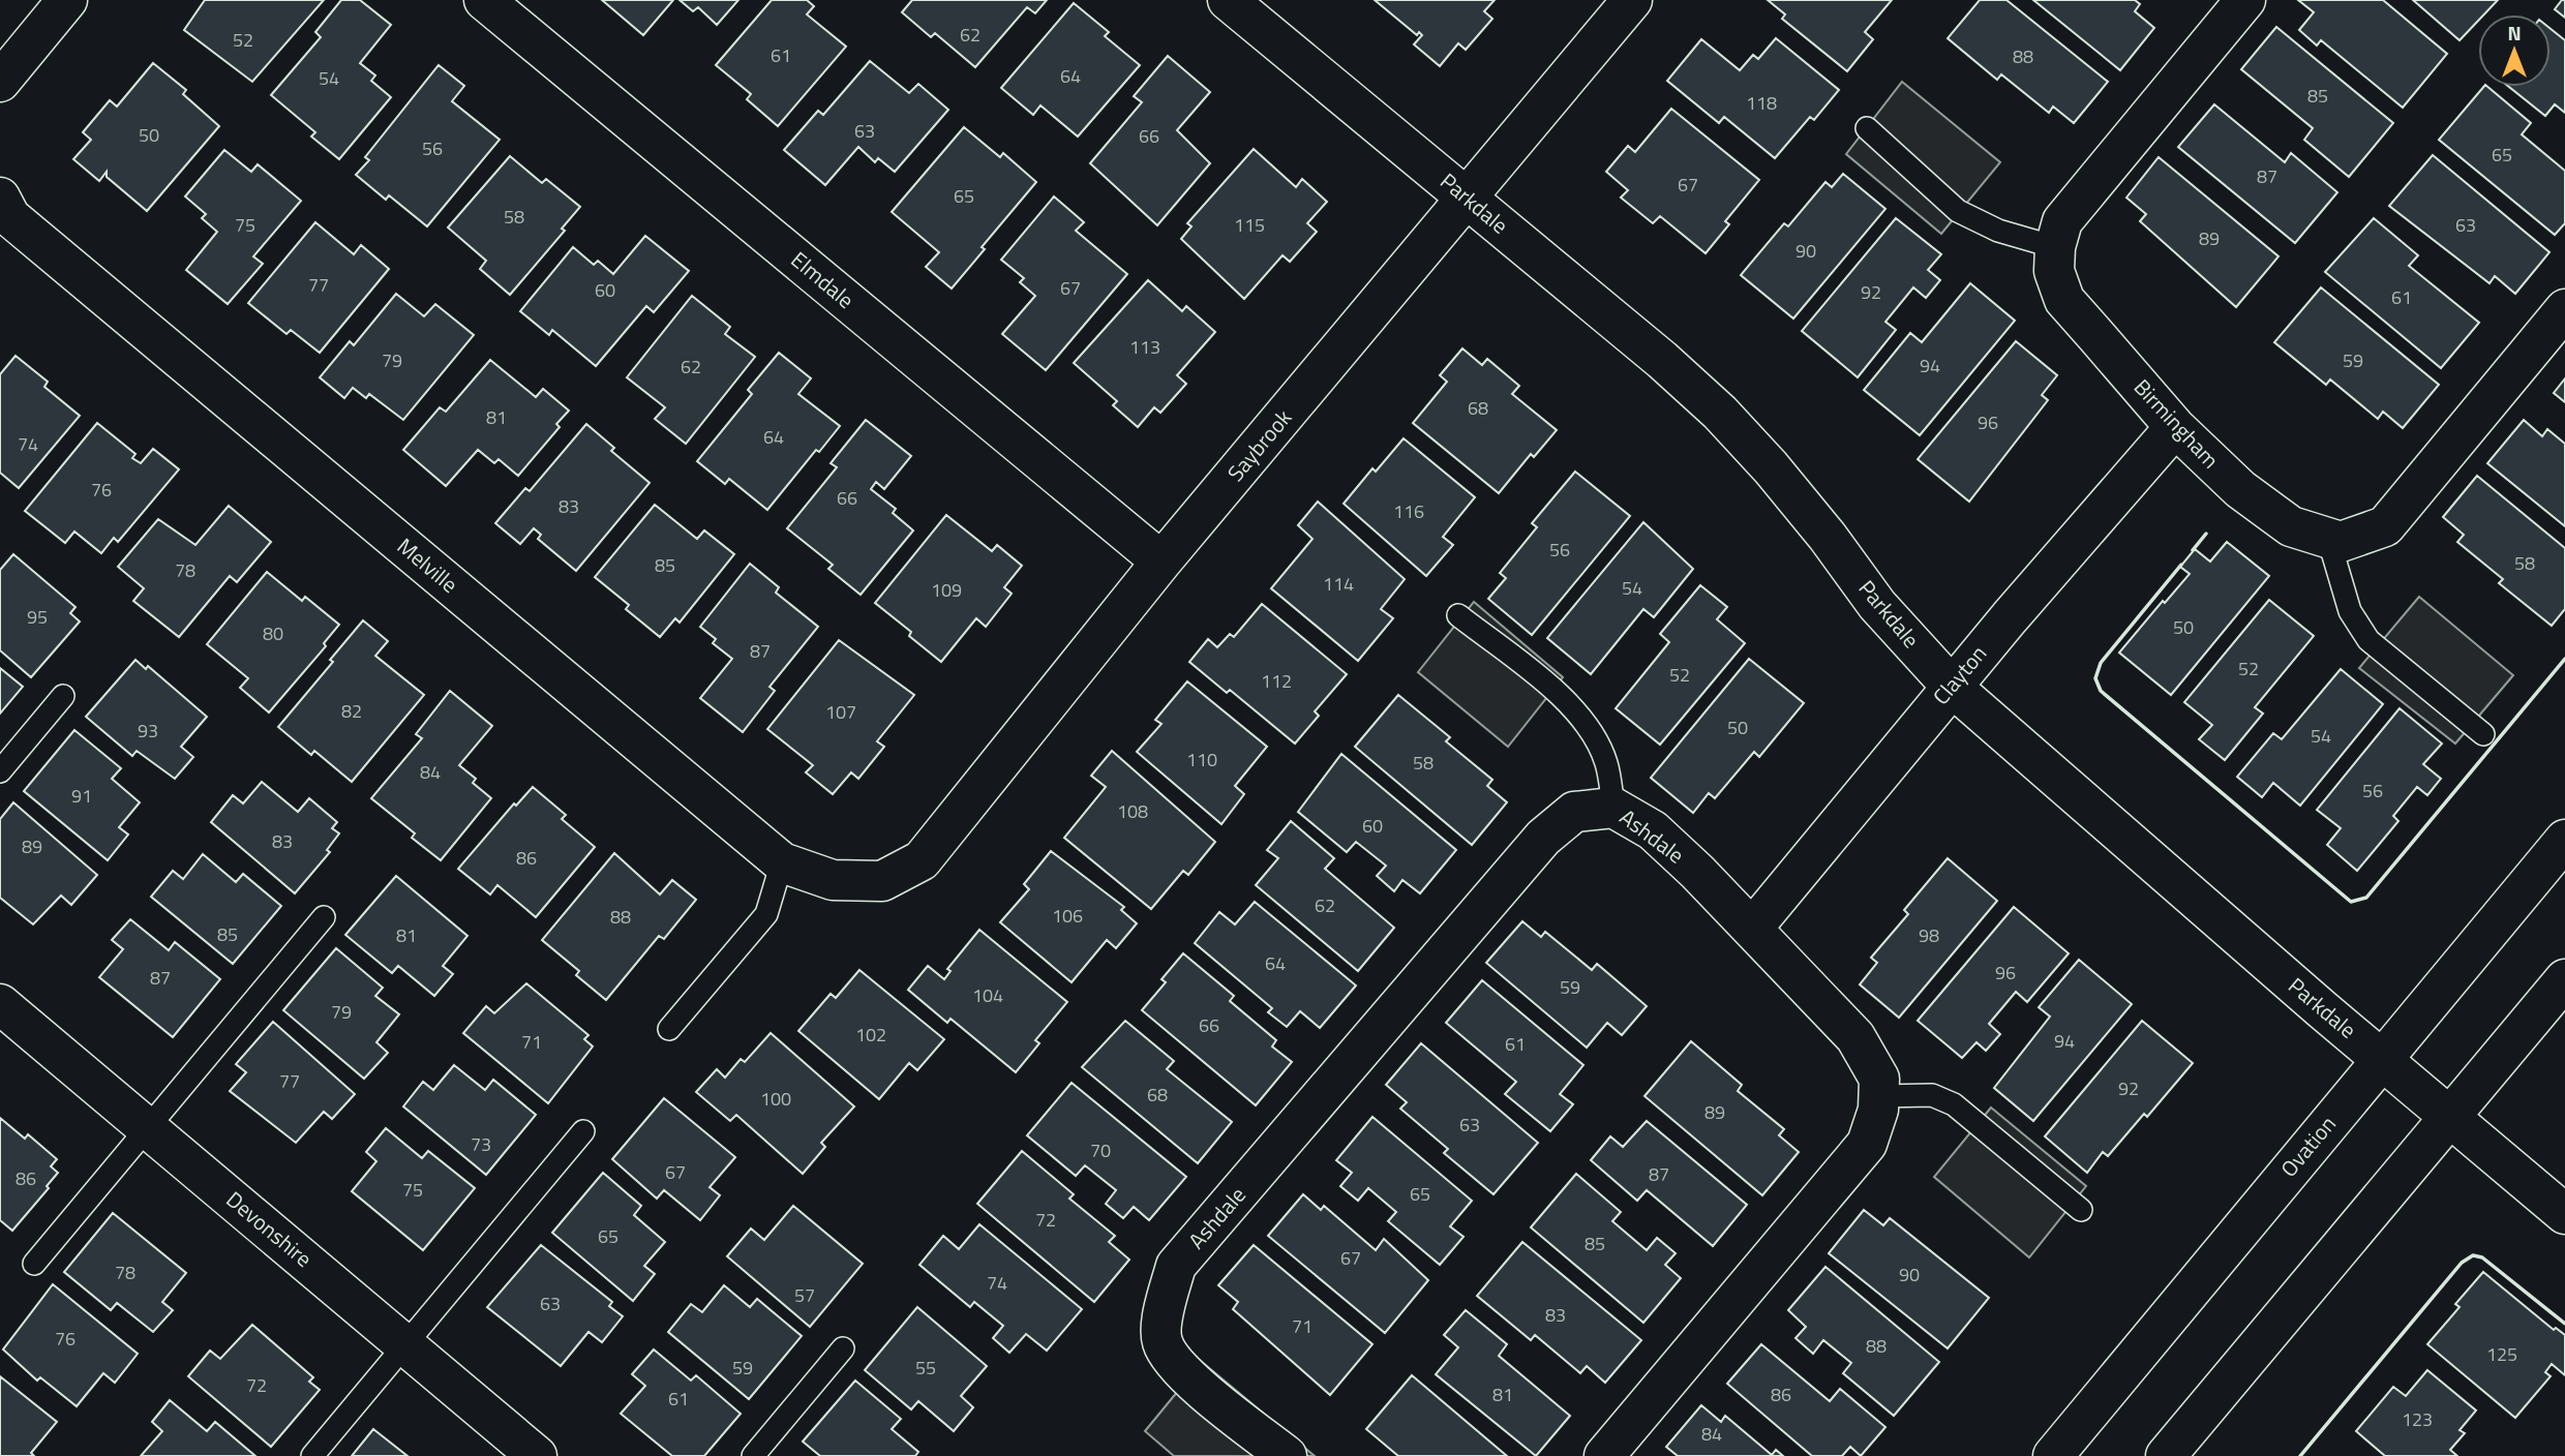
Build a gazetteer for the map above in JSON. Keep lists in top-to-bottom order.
{
  "streets": {
    "street": [
      "Parkdale",
      "Elmdale",
      "Birmingham",
      "Saybrook",
      "Melville",
      "Clayton",
      "Ashdale",
      "Ovation",
      "Devonshire"
    ]
  },
  "crossings": [
    ["Parkdale", "Saybrook"],
    ["Parkdale", "Clayton"],
    ["Parkdale", "Ovation"],
    ["Elmdale", "Saybrook"],
    ["Birmingham", "Clayton"],
    ["Saybrook", "Melville"],
    ["Clayton", "Ashdale"]
  ],
  "house_numbers": [
    "62",
    "52",
    "61",
    "88",
    "64",
    "54",
    "85",
    "118",
    "63",
    "50",
    "66",
    "56",
    "65",
    "87",
    "67",
    "65",
    "58",
    "75",
    "115",
    "63",
    "89",
    "90",
    "77",
    "67",
    "60",
    "92",
    "61",
    "113",
    "79",
    "59",
    "94",
    "62",
    "68",
    "81",
    "96",
    "64",
    "74",
    "76",
    "66",
    "83",
    "116",
    "56",
    "58",
    "85",
    "78",
    "114",
    "54",
    "109",
    "95",
    "50",
    "80",
    "87",
    "52",
    "52",
    "112",
    "82",
    "107",
    "50",
    "93",
    "54",
    "110",
    "58",
    "84",
    "56",
    "91",
    "108",
    "60",
    "83",
    "89",
    "86",
    "62",
    "106",
    "88",
    "85",
    "81",
    "98",
    "64",
    "96",
    "87",
    "59",
    "104",
    "79",
    "66",
    "102",
    "94",
    "71",
    "61",
    "77",
    "92",
    "68",
    "100",
    "89",
    "63",
    "73",
    "70",
    "67",
    "87",
    "86",
    "75",
    "65",
    "72",
    "65",
    "85",
    "67",
    "78",
    "90",
    "74",
    "57",
    "63",
    "83",
    "71",
    "76",
    "88",
    "125",
    "59",
    "55",
    "72",
    "81",
    "86",
    "61",
    "123",
    "84"
  ],
  "north": "top"
}
